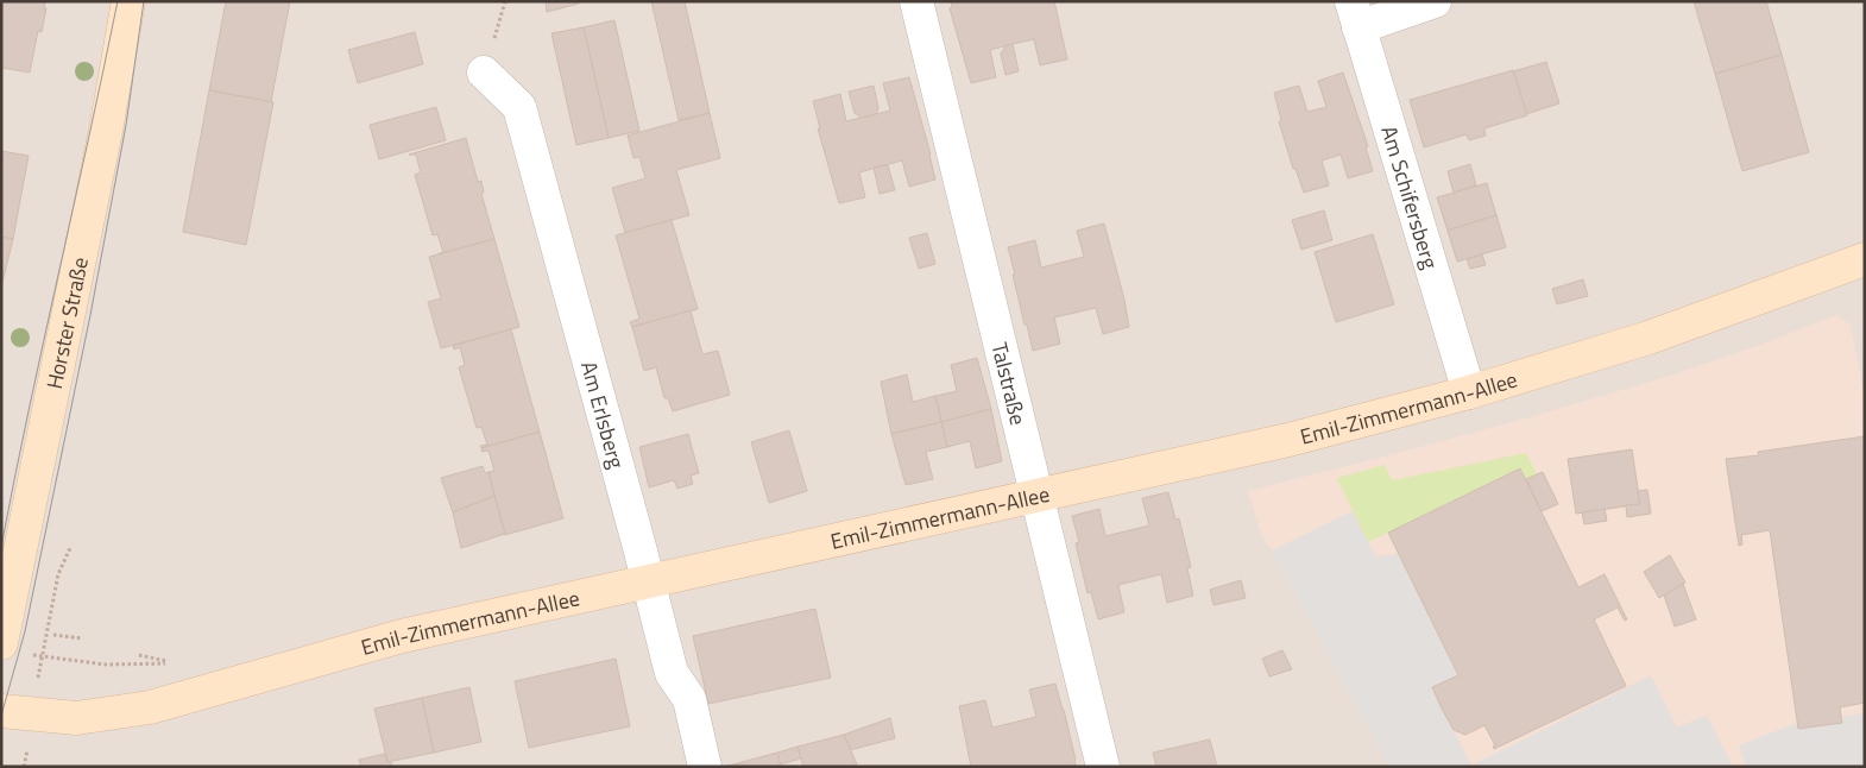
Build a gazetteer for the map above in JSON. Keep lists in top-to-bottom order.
{
  "streets": {
    "main road": ["Horster Straße", "Emil-Zimmermann-Allee"],
    "street": ["Am Schifersberg", "Talstraße", "Am Erlsberg"]
  },
  "crossings": [
    ["Am Schifersberg", "Emil-Zimmermann-Allee"],
    ["Talstraße", "Emil-Zimmermann-Allee"],
    ["Emil-Zimmermann-Allee", "Am Erlsberg"]
  ]
}
